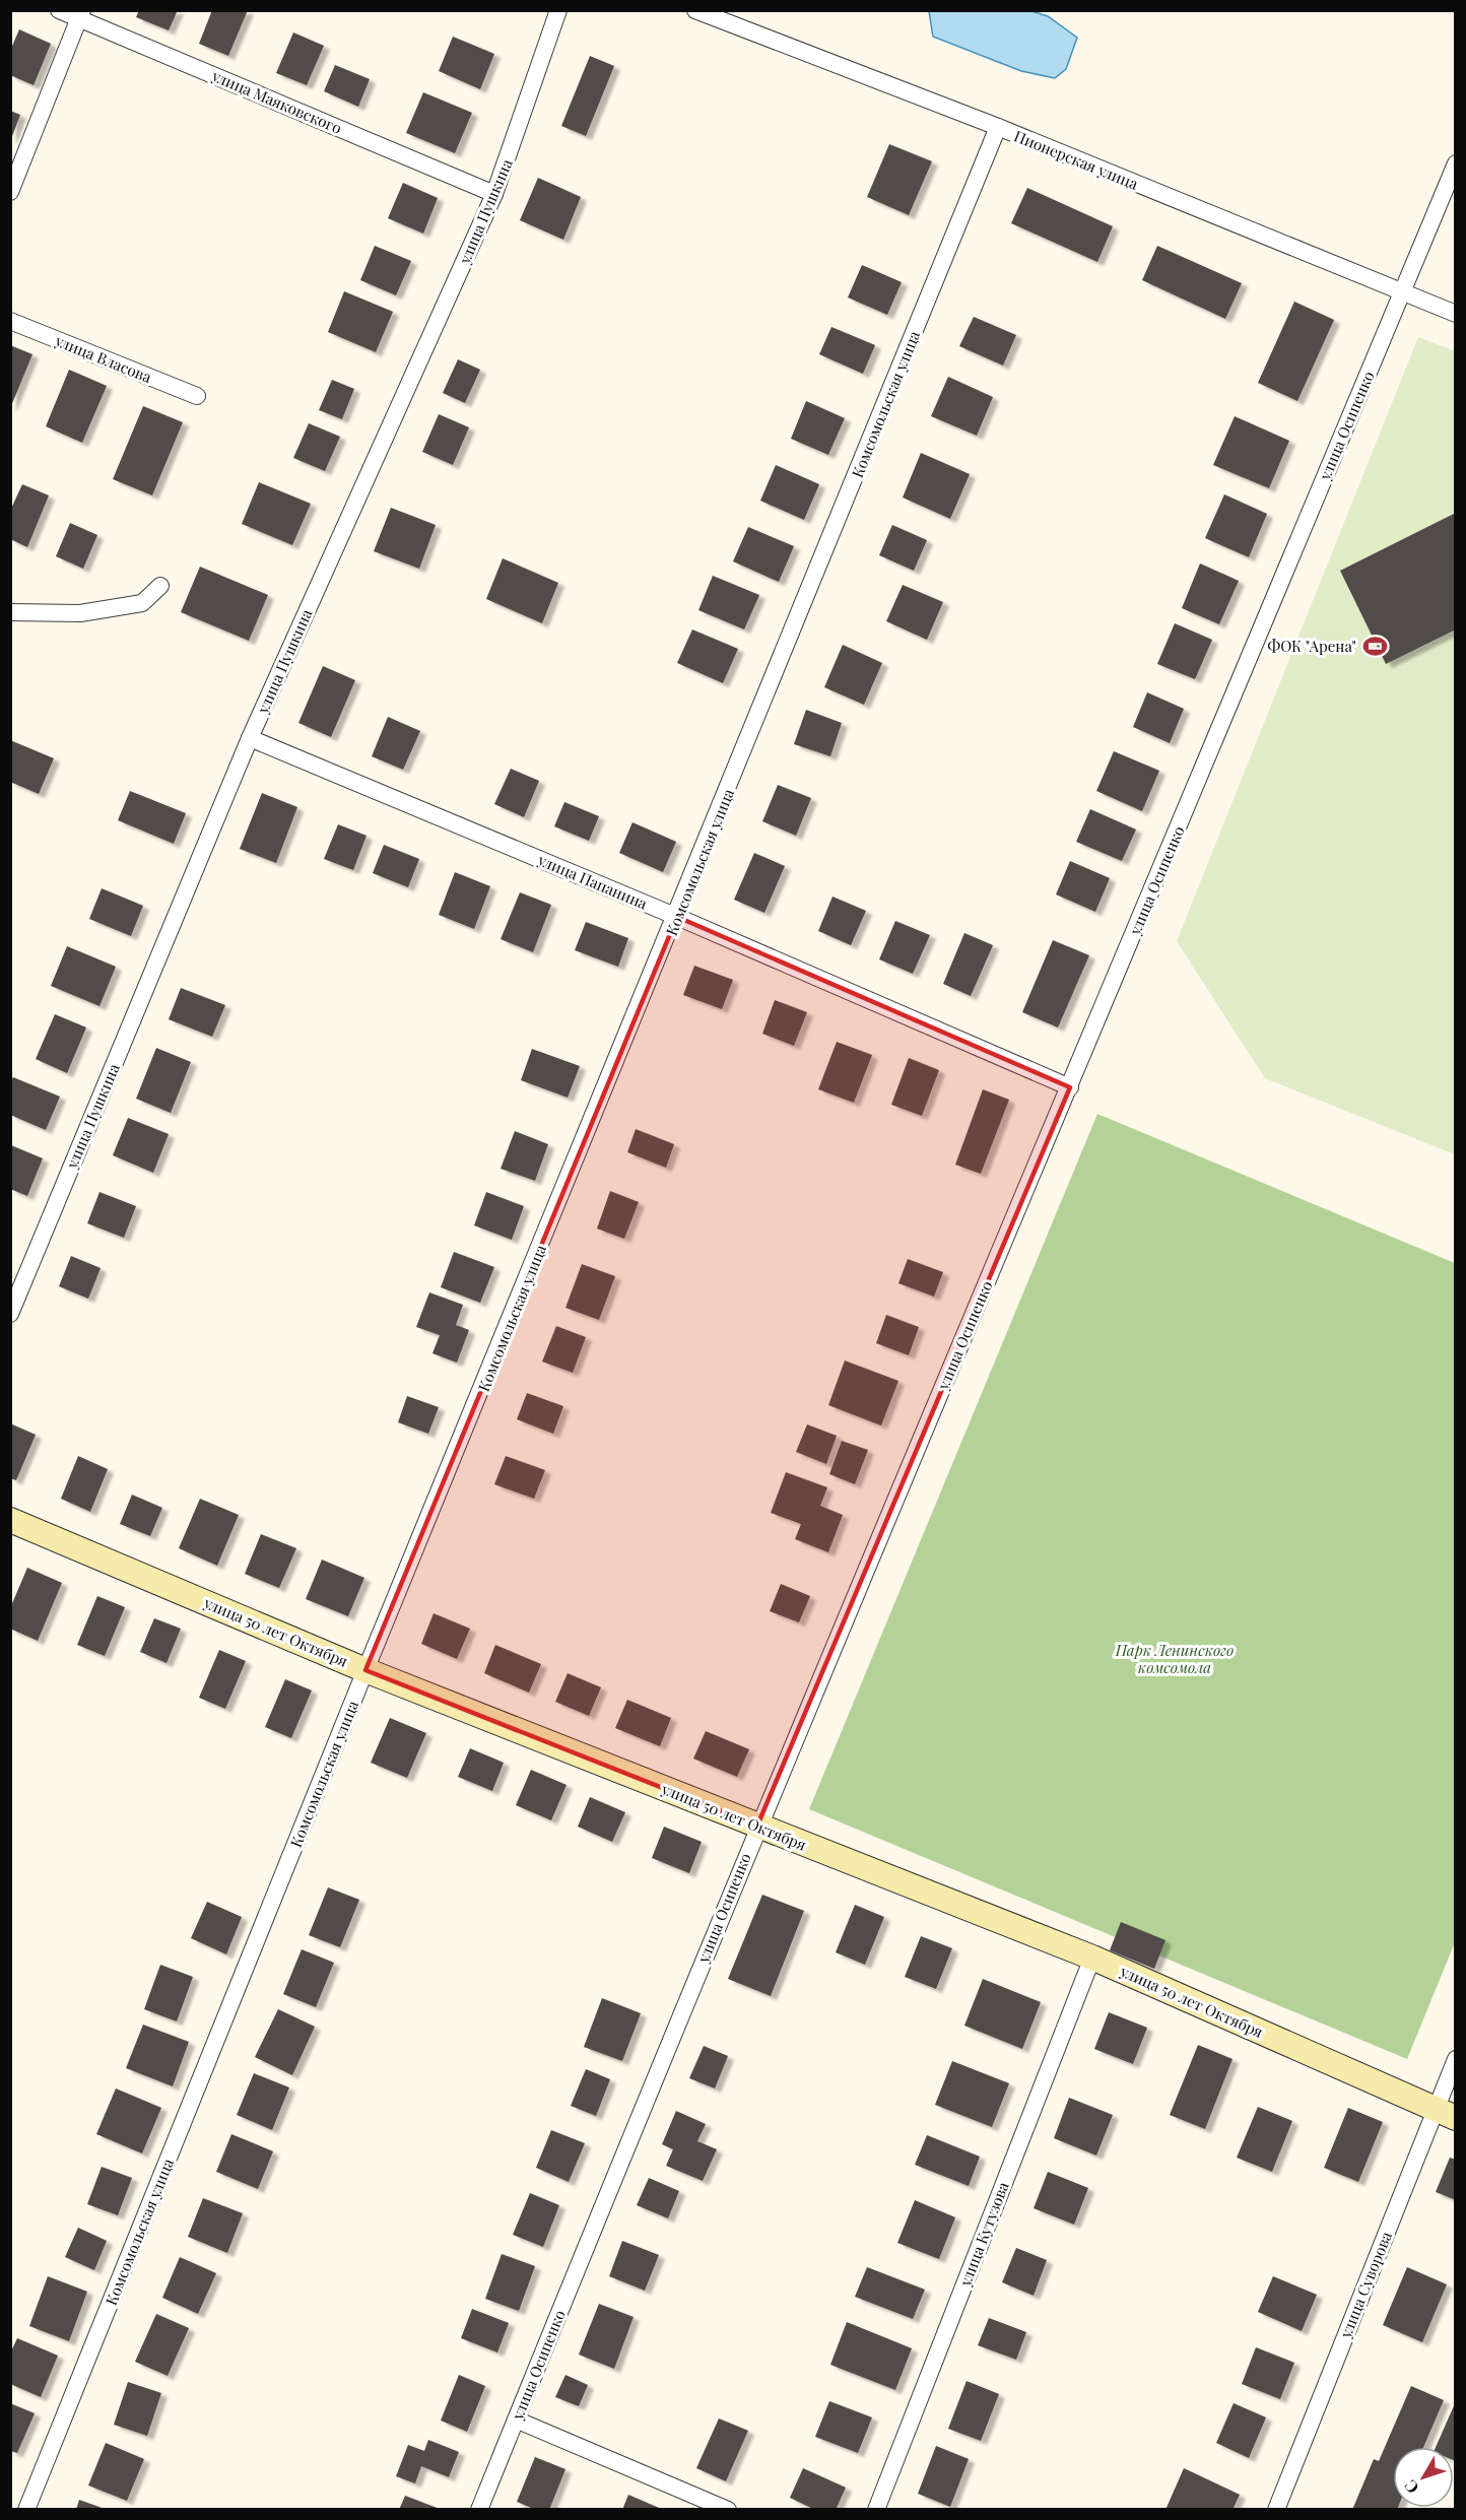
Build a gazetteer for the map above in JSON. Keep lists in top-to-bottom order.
{
  "streets": {
    "street": [
      "улица Маяковского",
      "Пионерская улица",
      "улица Пушкина",
      "улица Власова",
      "Комсомольская улица",
      "улица Осипенко",
      "улица Папанина",
      "улица 50 лет Октября",
      "улица Кутузова",
      "улица Суворова"
    ]
  },
  "crossings": [
    ["улица Маяковского", "улица Пушкина"],
    ["Пионерская улица", "Комсомольская улица"],
    ["Пионерская улица", "улица Осипенко"],
    ["улица Пушкина", "улица Папанина"],
    ["Комсомольская улица", "улица Папанина"],
    ["Комсомольская улица", "улица 50 лет Октября"],
    ["улица Осипенко", "улица Папанина"],
    ["улица Осипенко", "улица 50 лет Октября"],
    ["улица 50 лет Октября", "улица Кутузова"],
    ["улица 50 лет Октября", "улица Суворова"]
  ],
  "parks": ["Парк Ленинского комсомола"],
  "places": {
    "sports": ["ФОК \"Арена\""]
  },
  "north": "bottom left"
}
